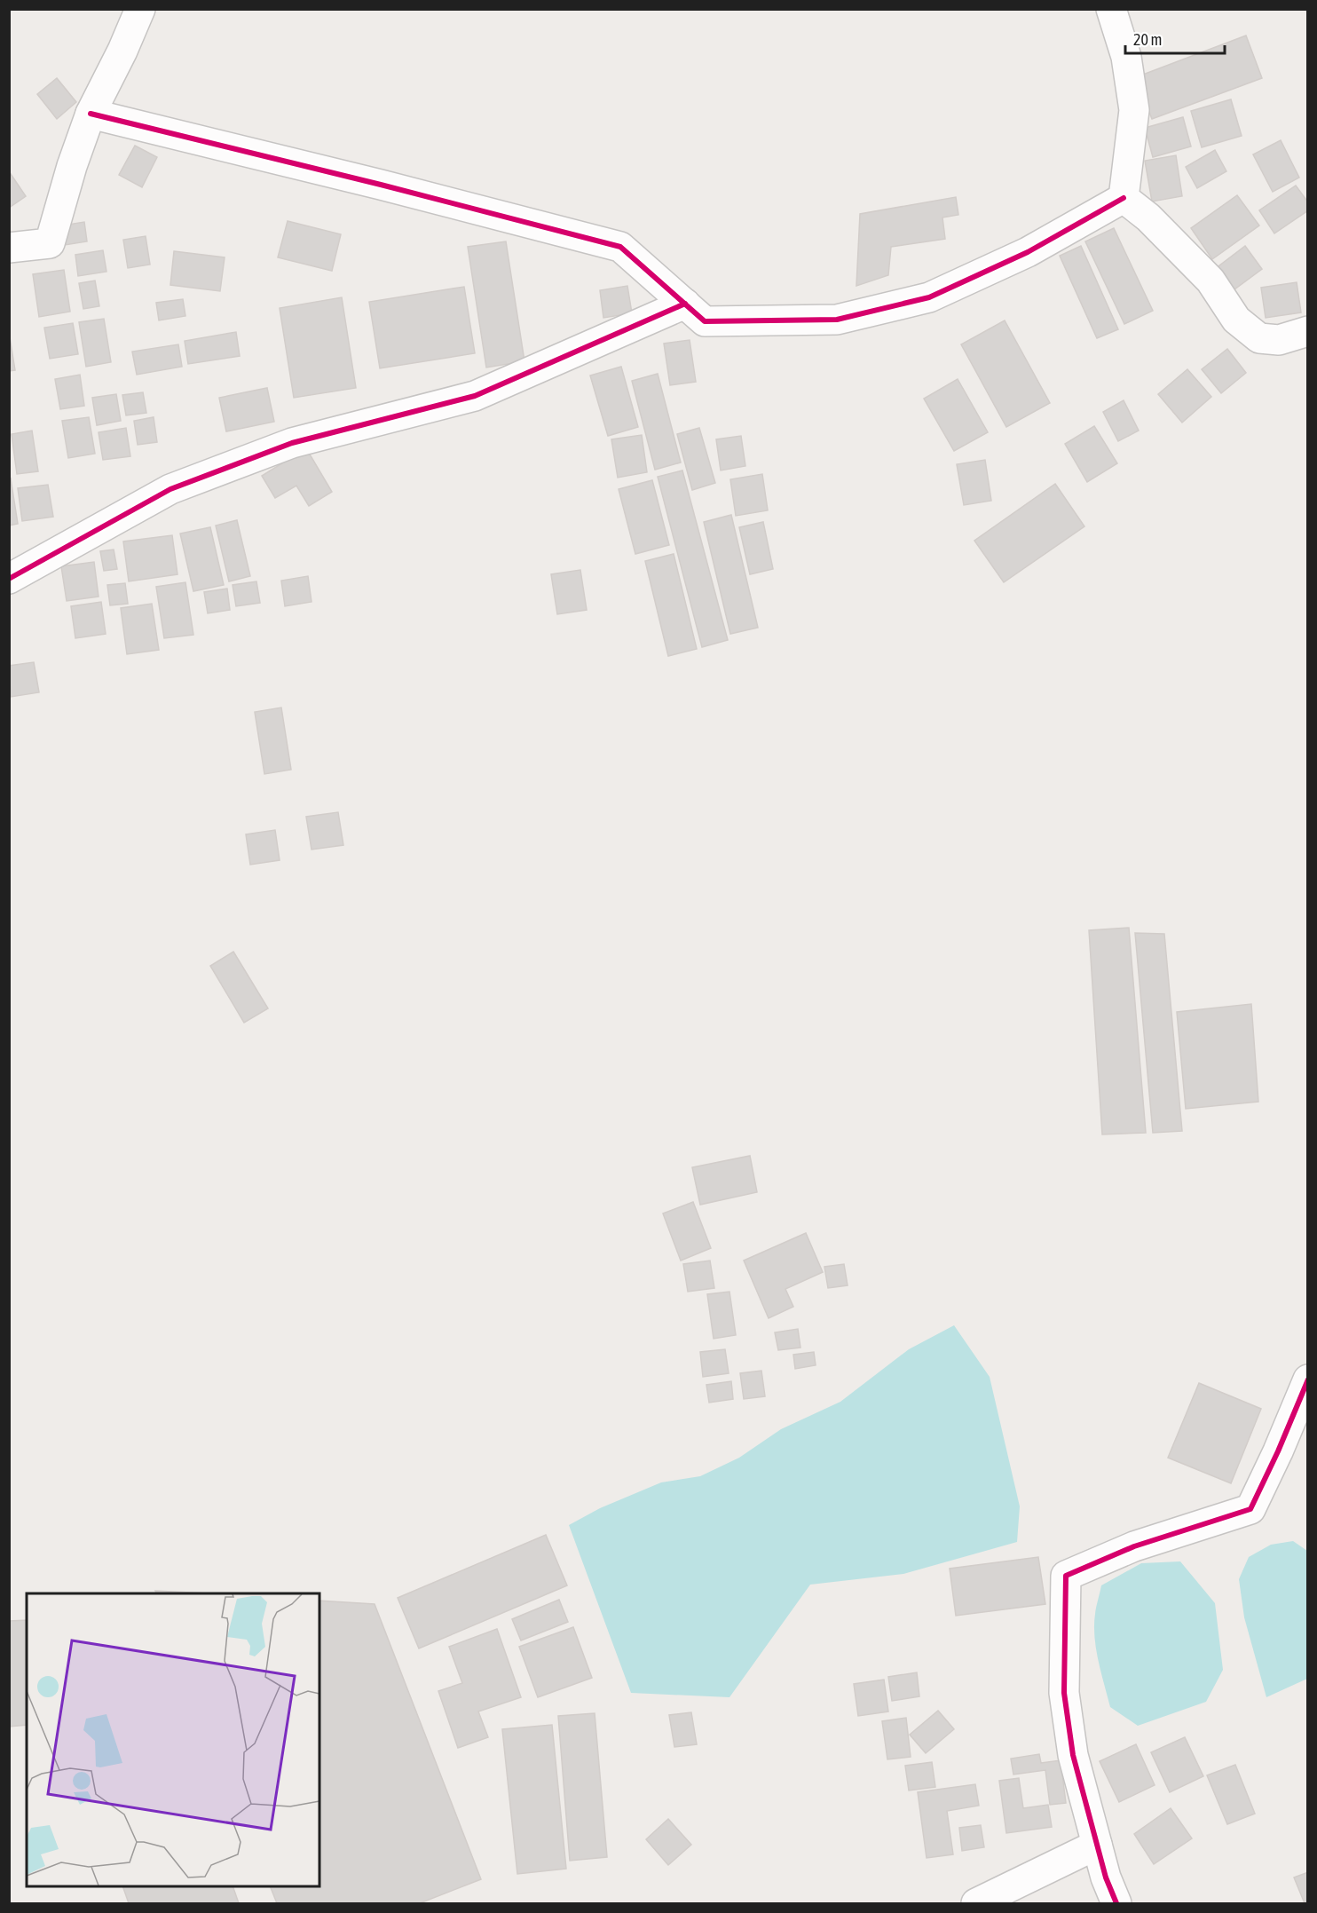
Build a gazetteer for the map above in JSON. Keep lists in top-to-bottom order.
{
  "scale_bar": "20 m"
}
